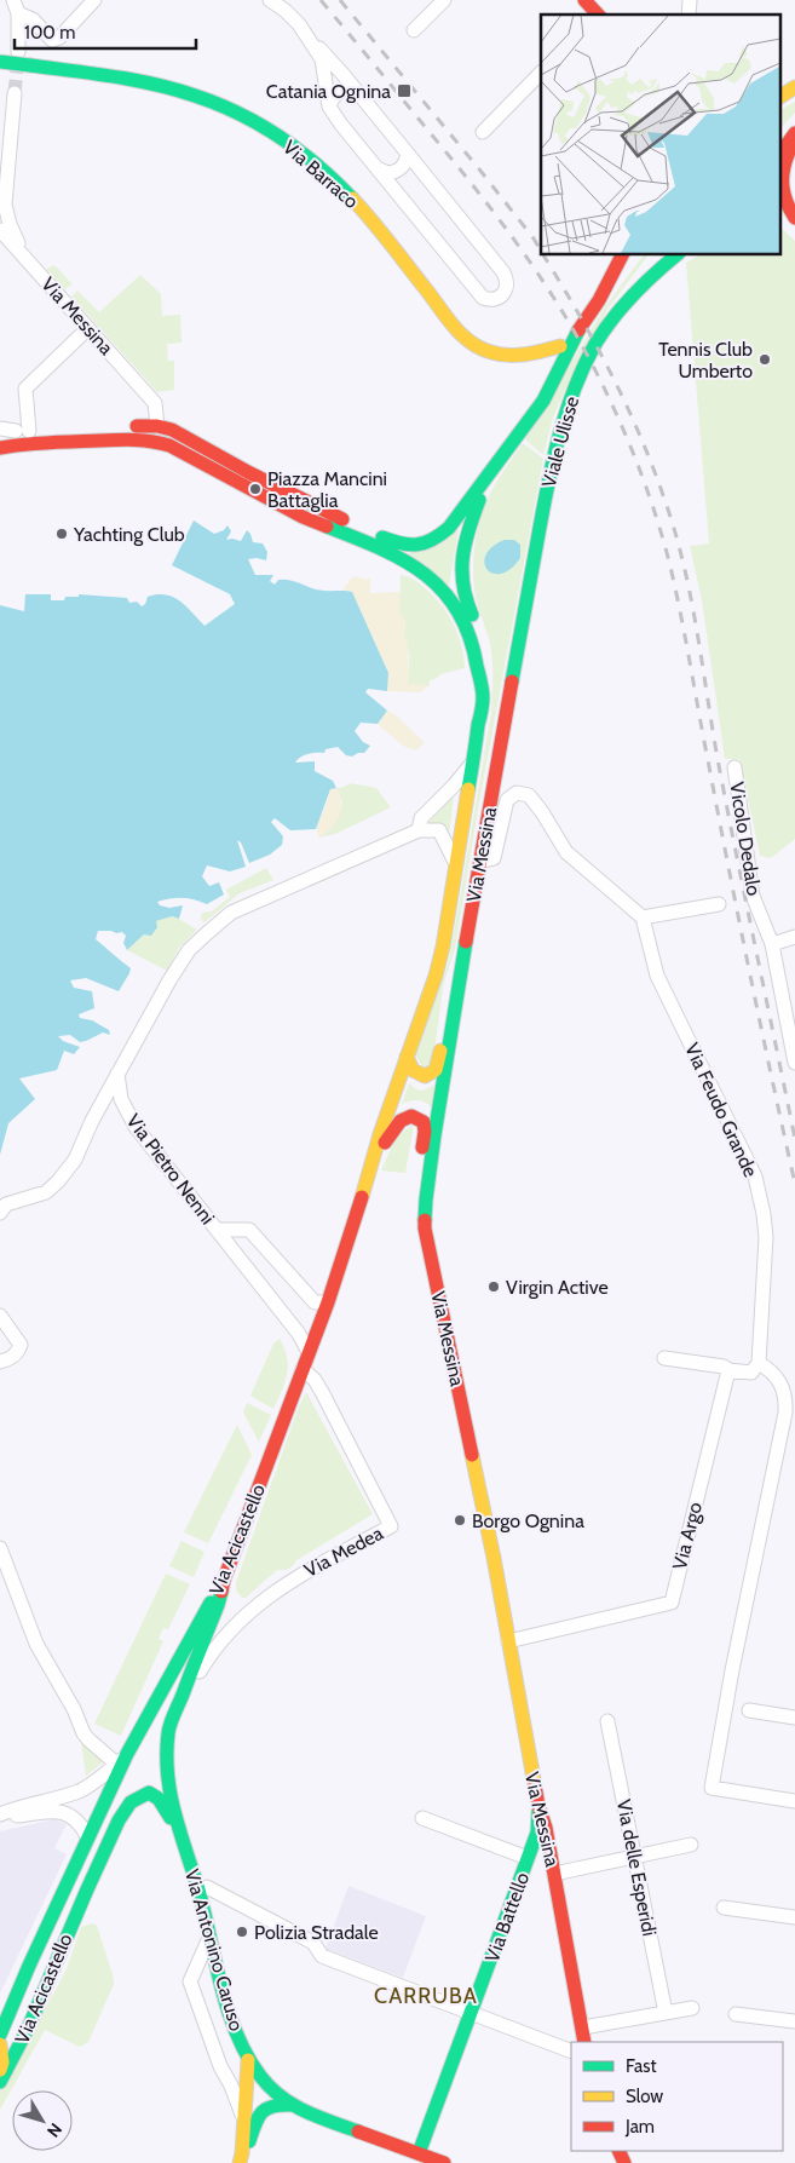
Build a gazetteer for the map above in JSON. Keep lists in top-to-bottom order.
{
  "streets": {
    "main road": [
      "Via Barraco",
      "Via Messina",
      "Viale Ulisse",
      "Via Acicastello",
      "Via Battello",
      "Via Antonino Caruso"
    ],
    "street": [
      "Vicolo Dedalo",
      "Via Feudo Grande",
      "Via Pietro Nenni",
      "Via Argo",
      "Via Medea",
      "Via delle Esperidi"
    ]
  },
  "crossings": [
    ["Via Barraco", "Viale Ulisse"],
    ["Via Messina", "Viale Ulisse"],
    ["Via Messina", "Via Argo"],
    ["Via Messina", "Via Acicastello"],
    ["Via Messina", "Via Battello"],
    ["Via Pietro Nenni", "Via Acicastello"],
    ["Via Acicastello", "Via Medea"],
    ["Via Acicastello", "Via Antonino Caruso"]
  ],
  "districts": ["CARRUBA"],
  "places": {
    "transit": ["Catania Ognina"],
    "other": [
      "Tennis Club Umberto",
      "Piazza Mancini Battaglia",
      "Yachting Club",
      "Virgin Active",
      "Borgo Ognina",
      "Polizia Stradale"
    ]
  },
  "legend": ["Fast", "Slow", "Jam"],
  "scale_bar": "100 m",
  "north": "bottom right"
}
